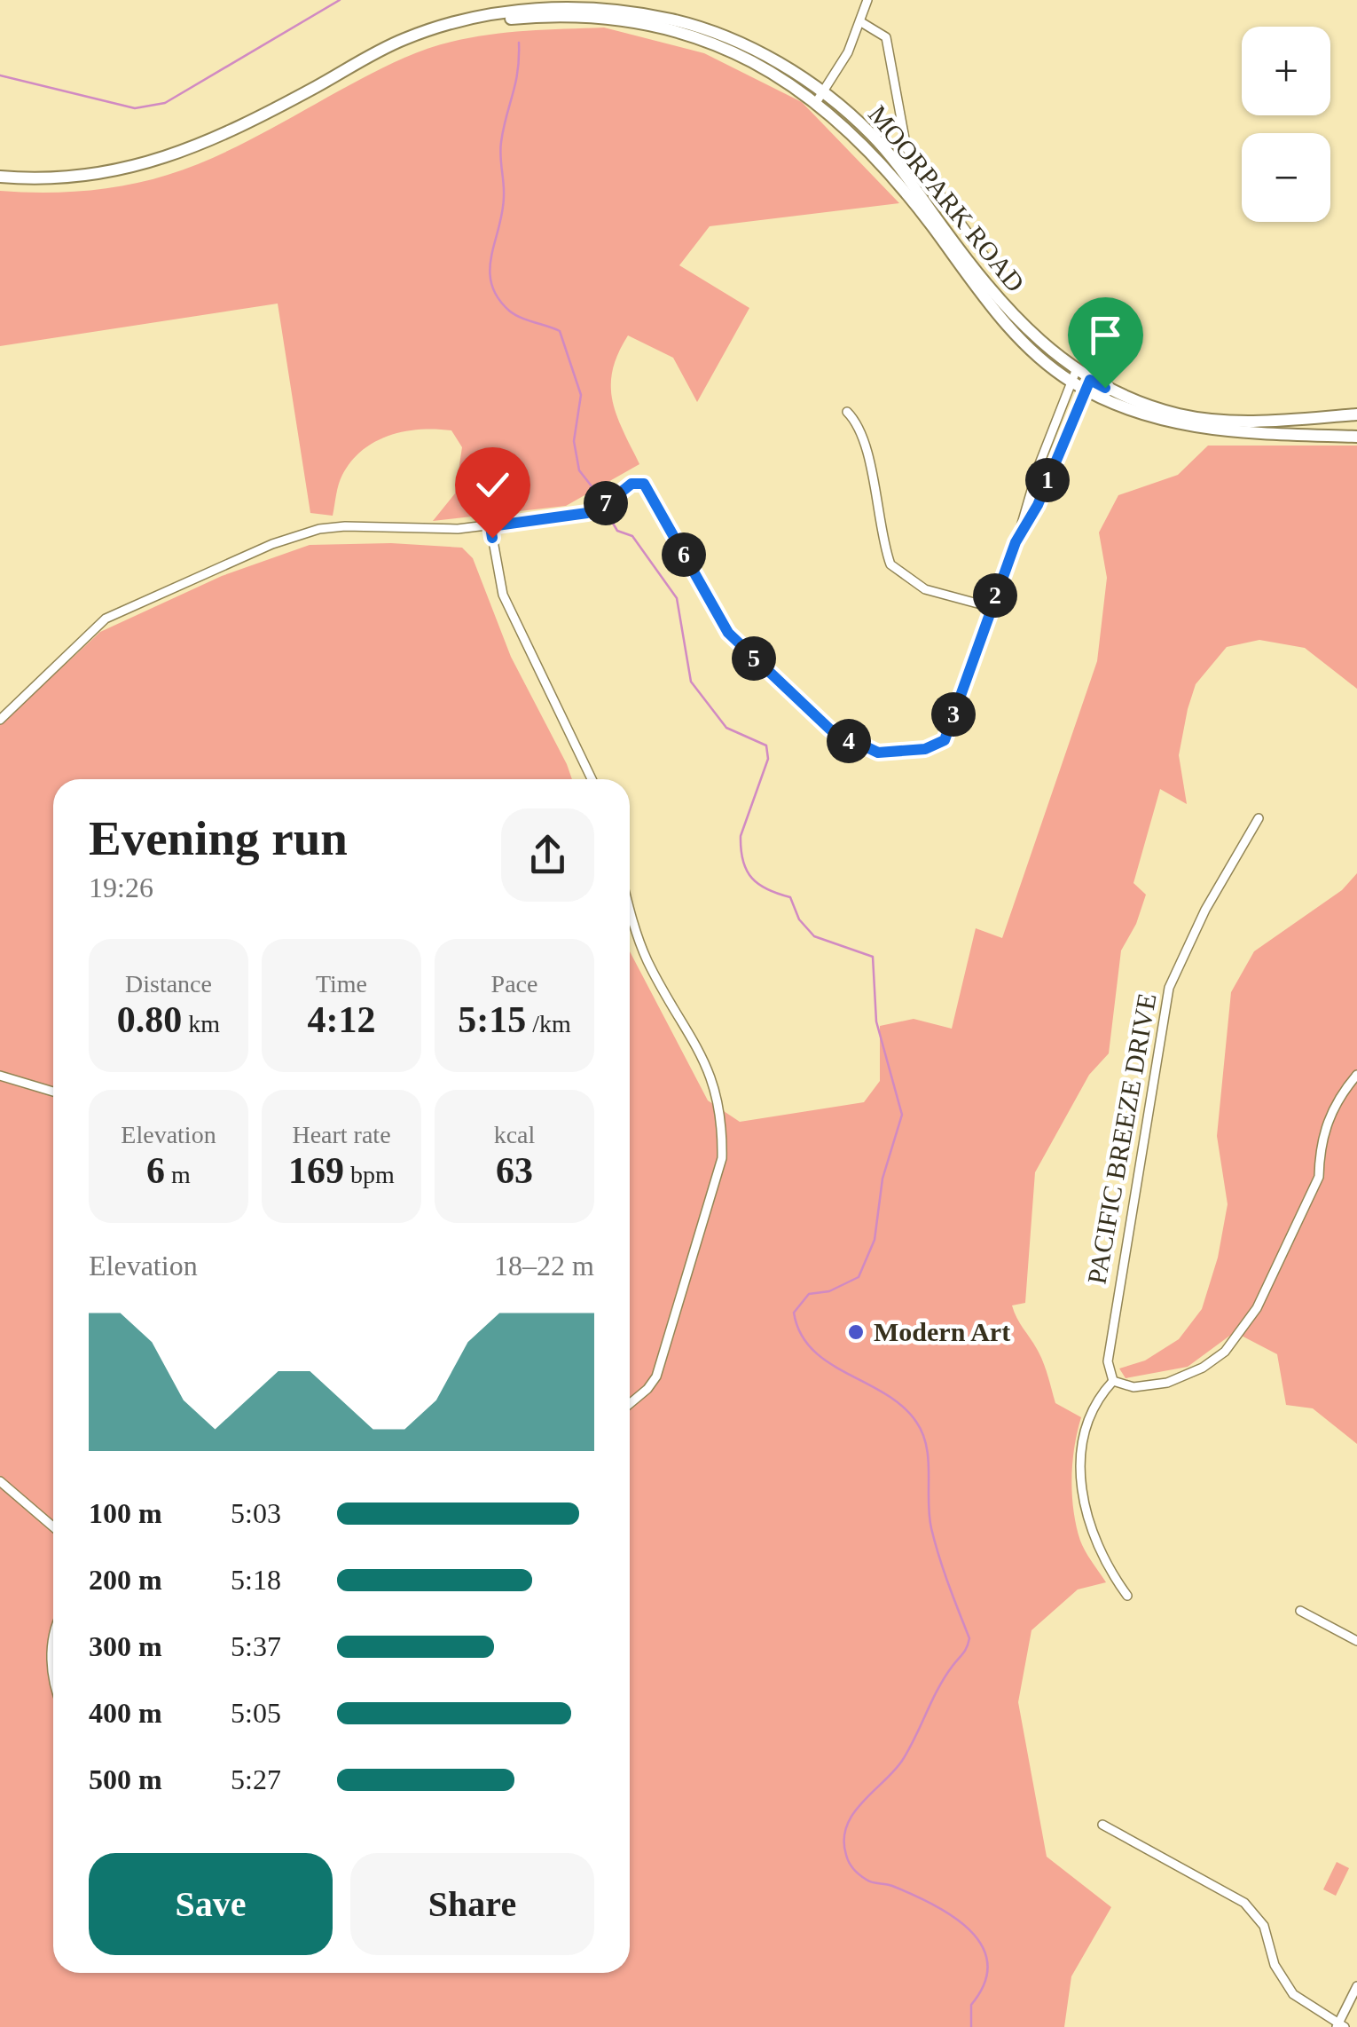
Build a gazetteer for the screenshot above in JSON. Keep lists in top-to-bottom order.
{
  "streets": {
    "main road": ["MOORPARK ROAD"],
    "street": ["PACIFIC BREEZE DRIVE"]
  },
  "places": ["Modern Art"],
  "page": {
    "map_buttons": ["+", "−"],
    "pins": [
      "1",
      "7",
      "6",
      "2",
      "5",
      "3",
      "4"
    ],
    "heading": ["Evening run", "19:26"],
    "stats": [
      ["Distance", "0.80 km"],
      ["Time", "4:12"],
      ["Pace", "5:15 /km"],
      ["Elevation", "6 m"],
      ["Heart rate", "169 bpm"],
      ["kcal", "63"]
    ],
    "chart": ["Elevation", "18–22 m"],
    "list": [
      {
        "name": "100 m",
        "note": "5:03"
      },
      {
        "name": "200 m",
        "note": "5:18"
      },
      {
        "name": "300 m",
        "note": "5:37"
      },
      {
        "name": "400 m",
        "note": "5:05"
      },
      {
        "name": "500 m",
        "note": "5:27"
      }
    ],
    "buttons": ["Save", "Share"]
  }
}
